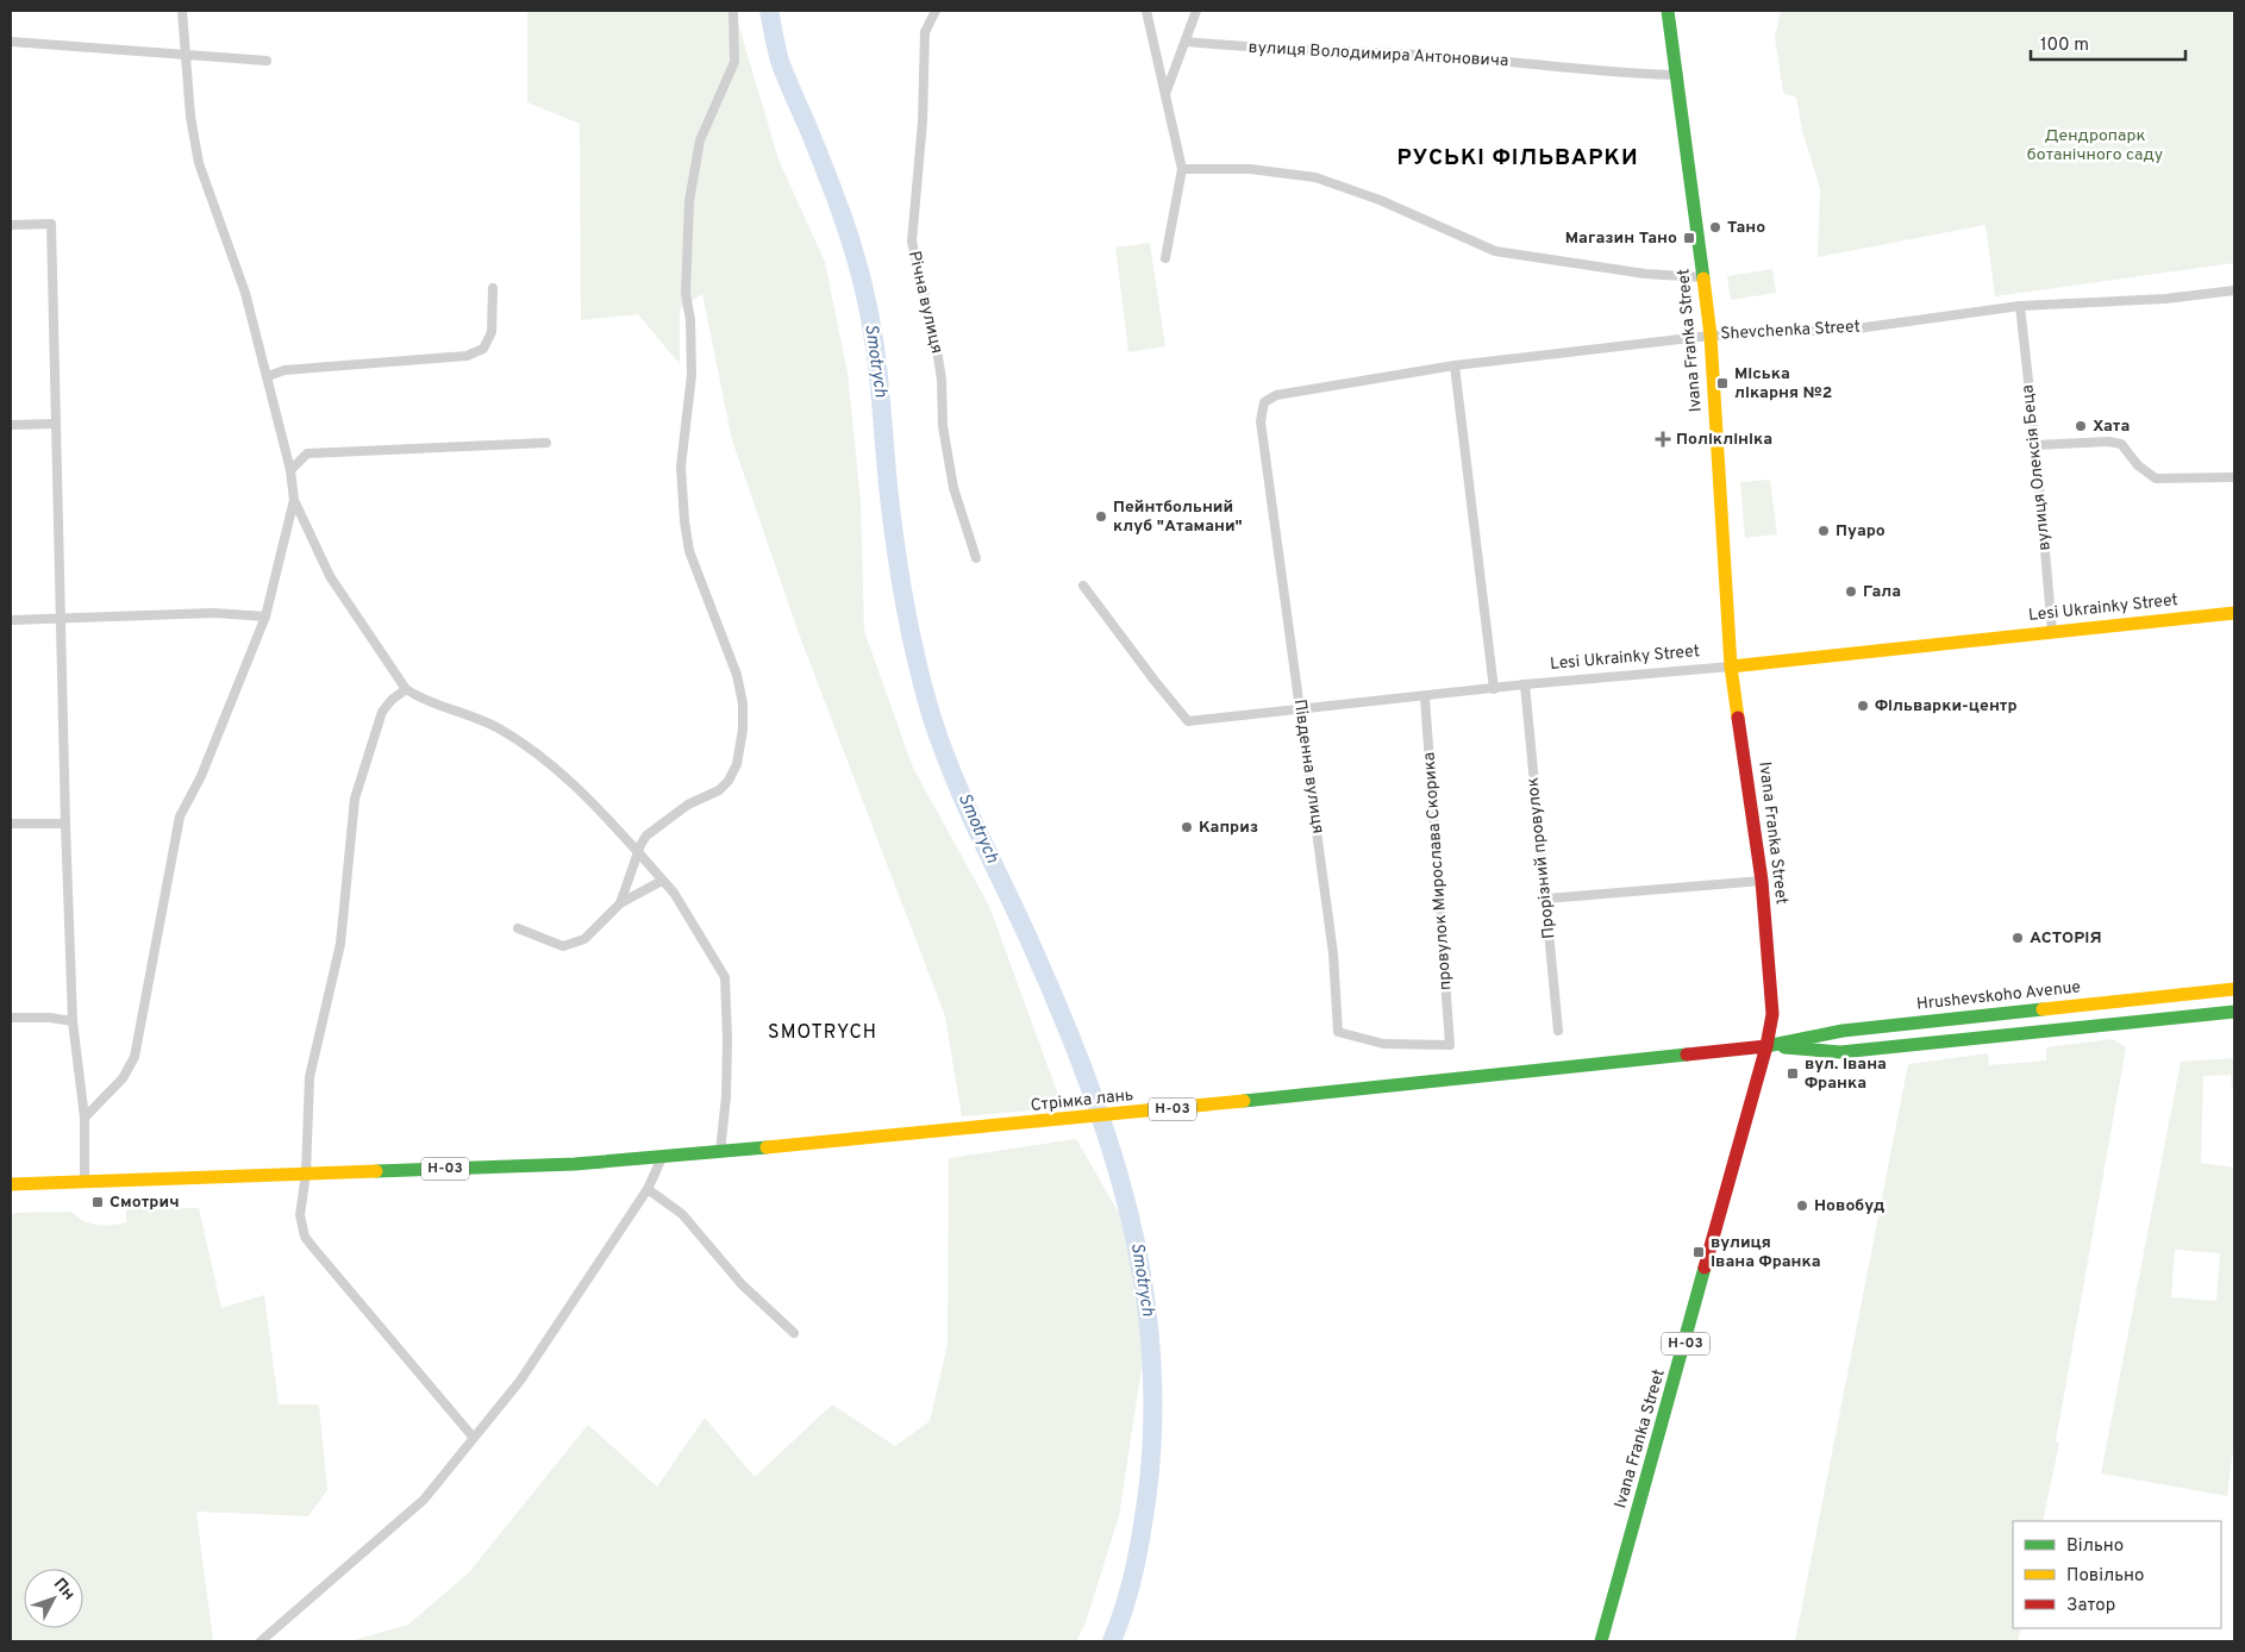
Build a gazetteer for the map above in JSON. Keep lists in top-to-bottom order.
{
  "streets": {
    "main road": [
      "Ivana Franka Street",
      "Lesi Ukrainky Street",
      "Hrushevskoho Avenue",
      "Стрімка лань",
      "Н-03"
    ],
    "street": [
      "вулиця Володимира Антоновича",
      "Річна вулиця",
      "Shevchenka Street",
      "вулиця Олексія Беца",
      "Південна вулиця",
      "Прорізний провулок",
      "провулок Мирослава Скорика"
    ]
  },
  "crossings": [
    ["вулиця Володимира Антоновича", "Ivana Franka Street"],
    ["Shevchenka Street", "Ivana Franka Street"],
    ["Shevchenka Street", "вулиця Олексія Беца"],
    ["Shevchenka Street", "Південна вулиця"],
    ["Ivana Franka Street", "Lesi Ukrainky Street"],
    ["Ivana Franka Street", "Hrushevskoho Avenue"],
    ["вулиця Олексія Беца", "Lesi Ukrainky Street"],
    ["Lesi Ukrainky Street", "Південна вулиця"],
    ["Lesi Ukrainky Street", "Прорізний провулок"],
    ["Lesi Ukrainky Street", "провулок Мирослава Скорика"],
    ["Південна вулиця", "провулок Мирослава Скорика"],
    ["Hrushevskoho Avenue", "Стрімка лань"],
    ["Стрімка лань", "Н-03"]
  ],
  "districts": ["РУСЬКІ ФІЛЬВАРКИ", "SMOTRYCH"],
  "water": ["Smotrych"],
  "parks": ["Дендропарк ботанічного саду"],
  "places": {
    "other": [
      "Тано",
      "Хата",
      "Пейнтбольний клуб \"Атамани\"",
      "Пуаро",
      "Гала",
      "Фільварки-центр",
      "Каприз",
      "АСТОРІЯ",
      "Новобуд"
    ],
    "transit": [
      "Магазин Тано",
      "Міська лікарня №2",
      "вул. Івана Франка",
      "Смотрич",
      "вулиця Івана Франка"
    ],
    "health": ["Поліклініка"]
  },
  "legend": ["Вільно", "Повільно", "Затор"],
  "scale_bar": "100 m",
  "north": "top right"
}
